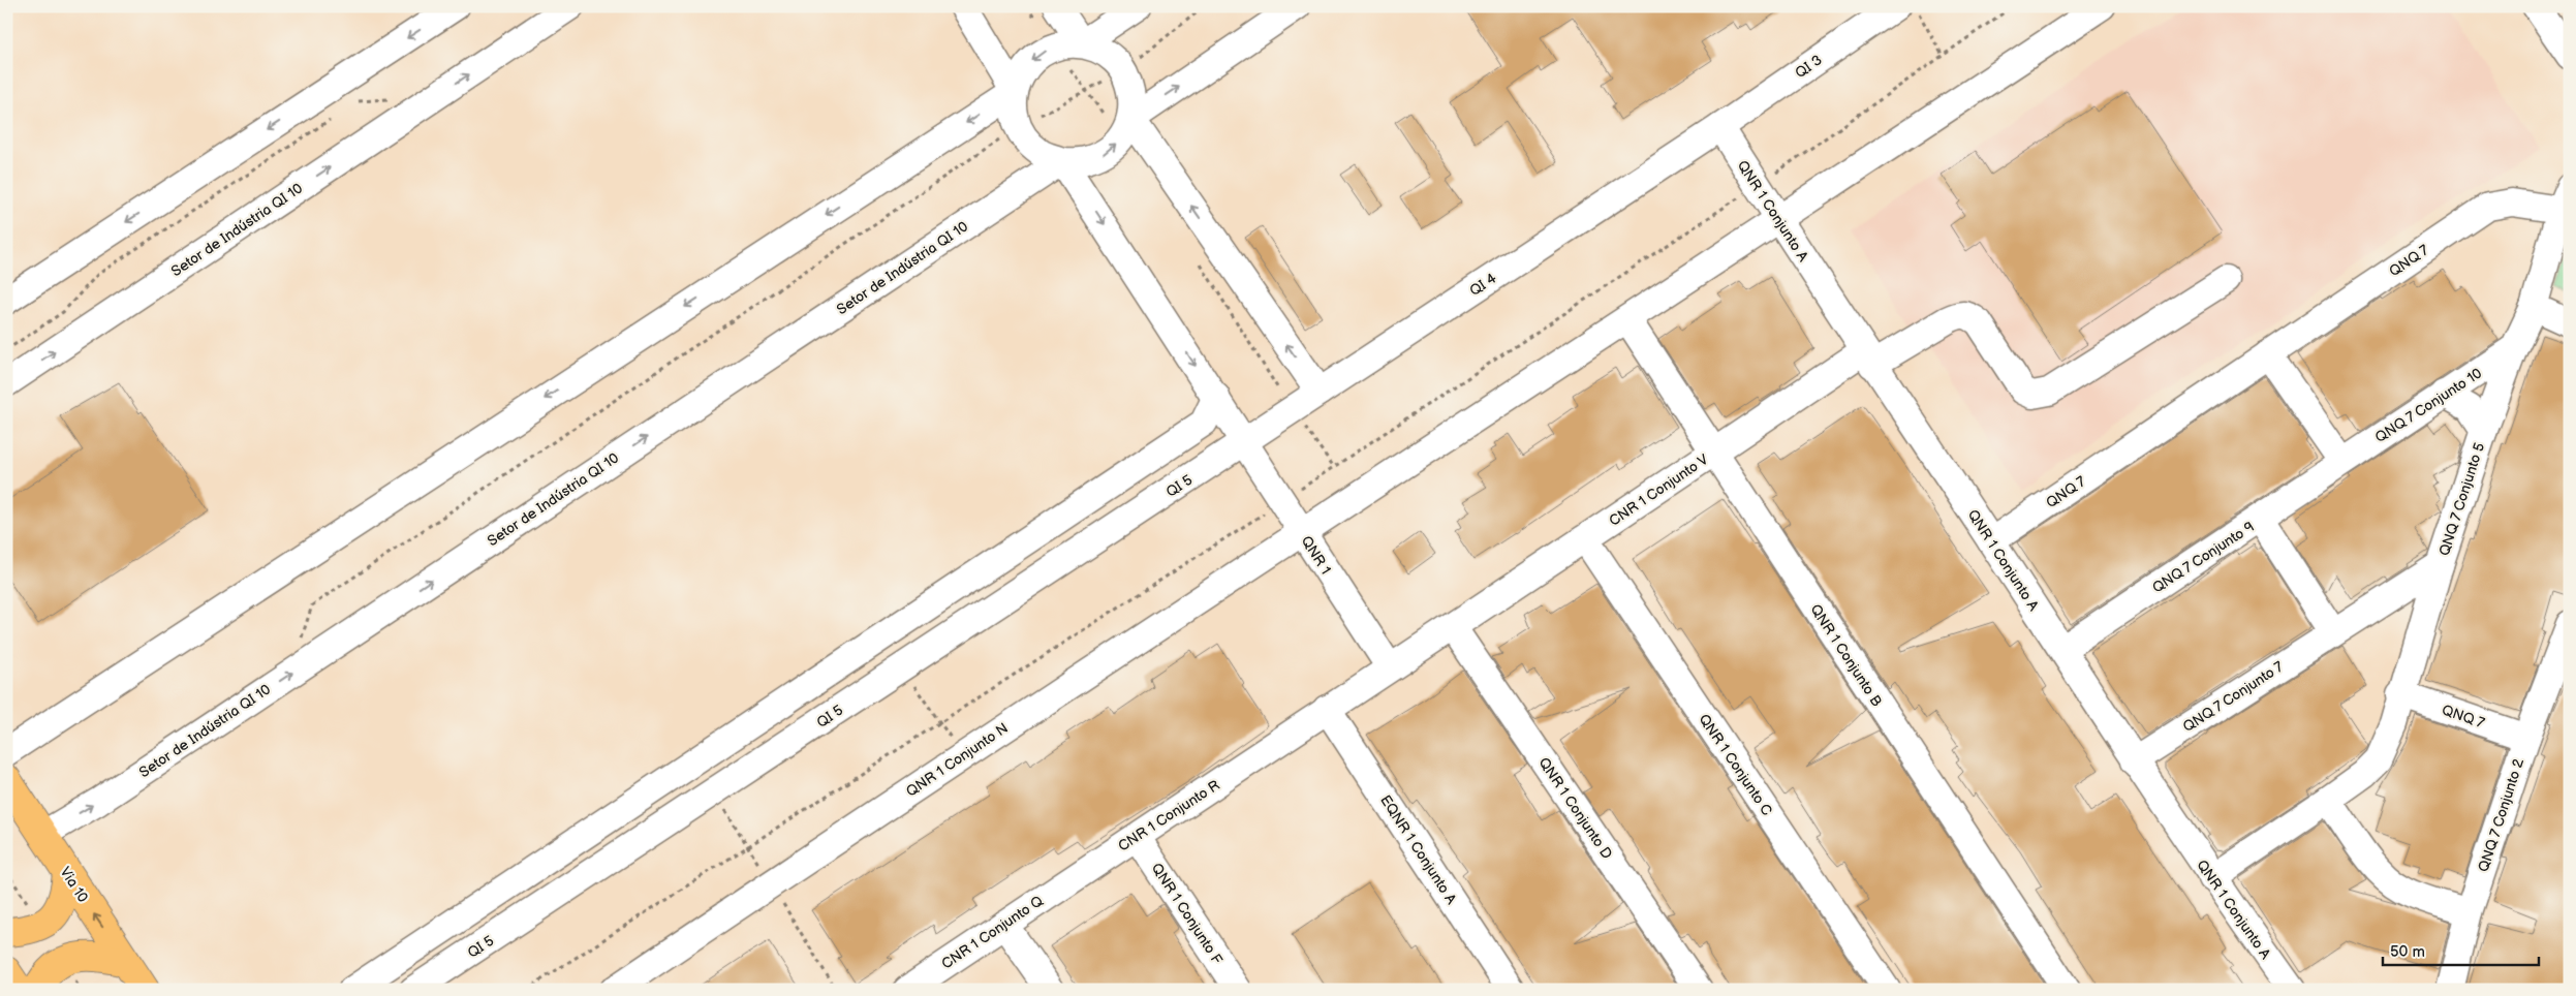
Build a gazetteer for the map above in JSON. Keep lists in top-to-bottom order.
{
  "streets": {
    "main road": ["Via 10"],
    "street": [
      "QI 3",
      "QNR 1 Conjunto A",
      "Setor de Indústria QI 10",
      "QNQ 7",
      "QI 4",
      "QNQ 7 Conjunto 10",
      "QI 5",
      "CNR 1 Conjunto V",
      "QNQ 7 Conjunto 5",
      "QNR 1",
      "QNQ 7 Conjunto 9",
      "QNR 1 Conjunto B",
      "QNQ 7 Conjunto 7",
      "QNR 1 Conjunto N",
      "QNR 1 Conjunto C",
      "QNR 1 Conjunto D",
      "CNR 1 Conjunto R",
      "QNQ 7 Conjunto 2",
      "EQNR 1 Conjunto A",
      "QNR 1 Conjunto F",
      "CNR 1 Conjunto Q"
    ]
  },
  "crossings": [
    ["QI 3", "QNR 1 Conjunto A"],
    ["QI 3", "QI 4"],
    ["QNR 1 Conjunto A", "QNQ 7"],
    ["QNR 1 Conjunto A", "QI 4"],
    ["QNR 1 Conjunto A", "CNR 1 Conjunto V"],
    ["QNR 1 Conjunto A", "QNQ 7 Conjunto 5"],
    ["QNR 1 Conjunto A", "QNQ 7 Conjunto 9"],
    ["QNR 1 Conjunto A", "QNQ 7 Conjunto 7"],
    ["QNR 1 Conjunto A", "QNR 1 Conjunto N"],
    ["Setor de Indústria QI 10", "QNR 1"],
    ["Setor de Indústria QI 10", "Via 10"],
    ["QNQ 7", "QNQ 7 Conjunto 5"],
    ["QNQ 7", "QNQ 7 Conjunto 2"],
    ["QI 4", "QI 5"],
    ["QI 4", "QNR 1"],
    ["QNQ 7 Conjunto 10", "QNQ 7 Conjunto 5"],
    ["QNQ 7 Conjunto 10", "QNQ 7 Conjunto 9"],
    ["QI 5", "QNR 1"],
    ["CNR 1 Conjunto V", "QNR 1 Conjunto B"],
    ["CNR 1 Conjunto V", "QNR 1 Conjunto C"],
    ["CNR 1 Conjunto V", "QNR 1 Conjunto D"],
    ["QNQ 7 Conjunto 5", "QNQ 7 Conjunto 7"],
    ["QNR 1", "QNR 1 Conjunto N"],
    ["QNR 1 Conjunto B", "QNR 1 Conjunto N"],
    ["CNR 1 Conjunto R", "EQNR 1 Conjunto A"],
    ["CNR 1 Conjunto R", "QNR 1 Conjunto F"],
    ["CNR 1 Conjunto R", "CNR 1 Conjunto Q"]
  ],
  "one_way": ["Via 10"],
  "scale_bar": "50 m"
}
